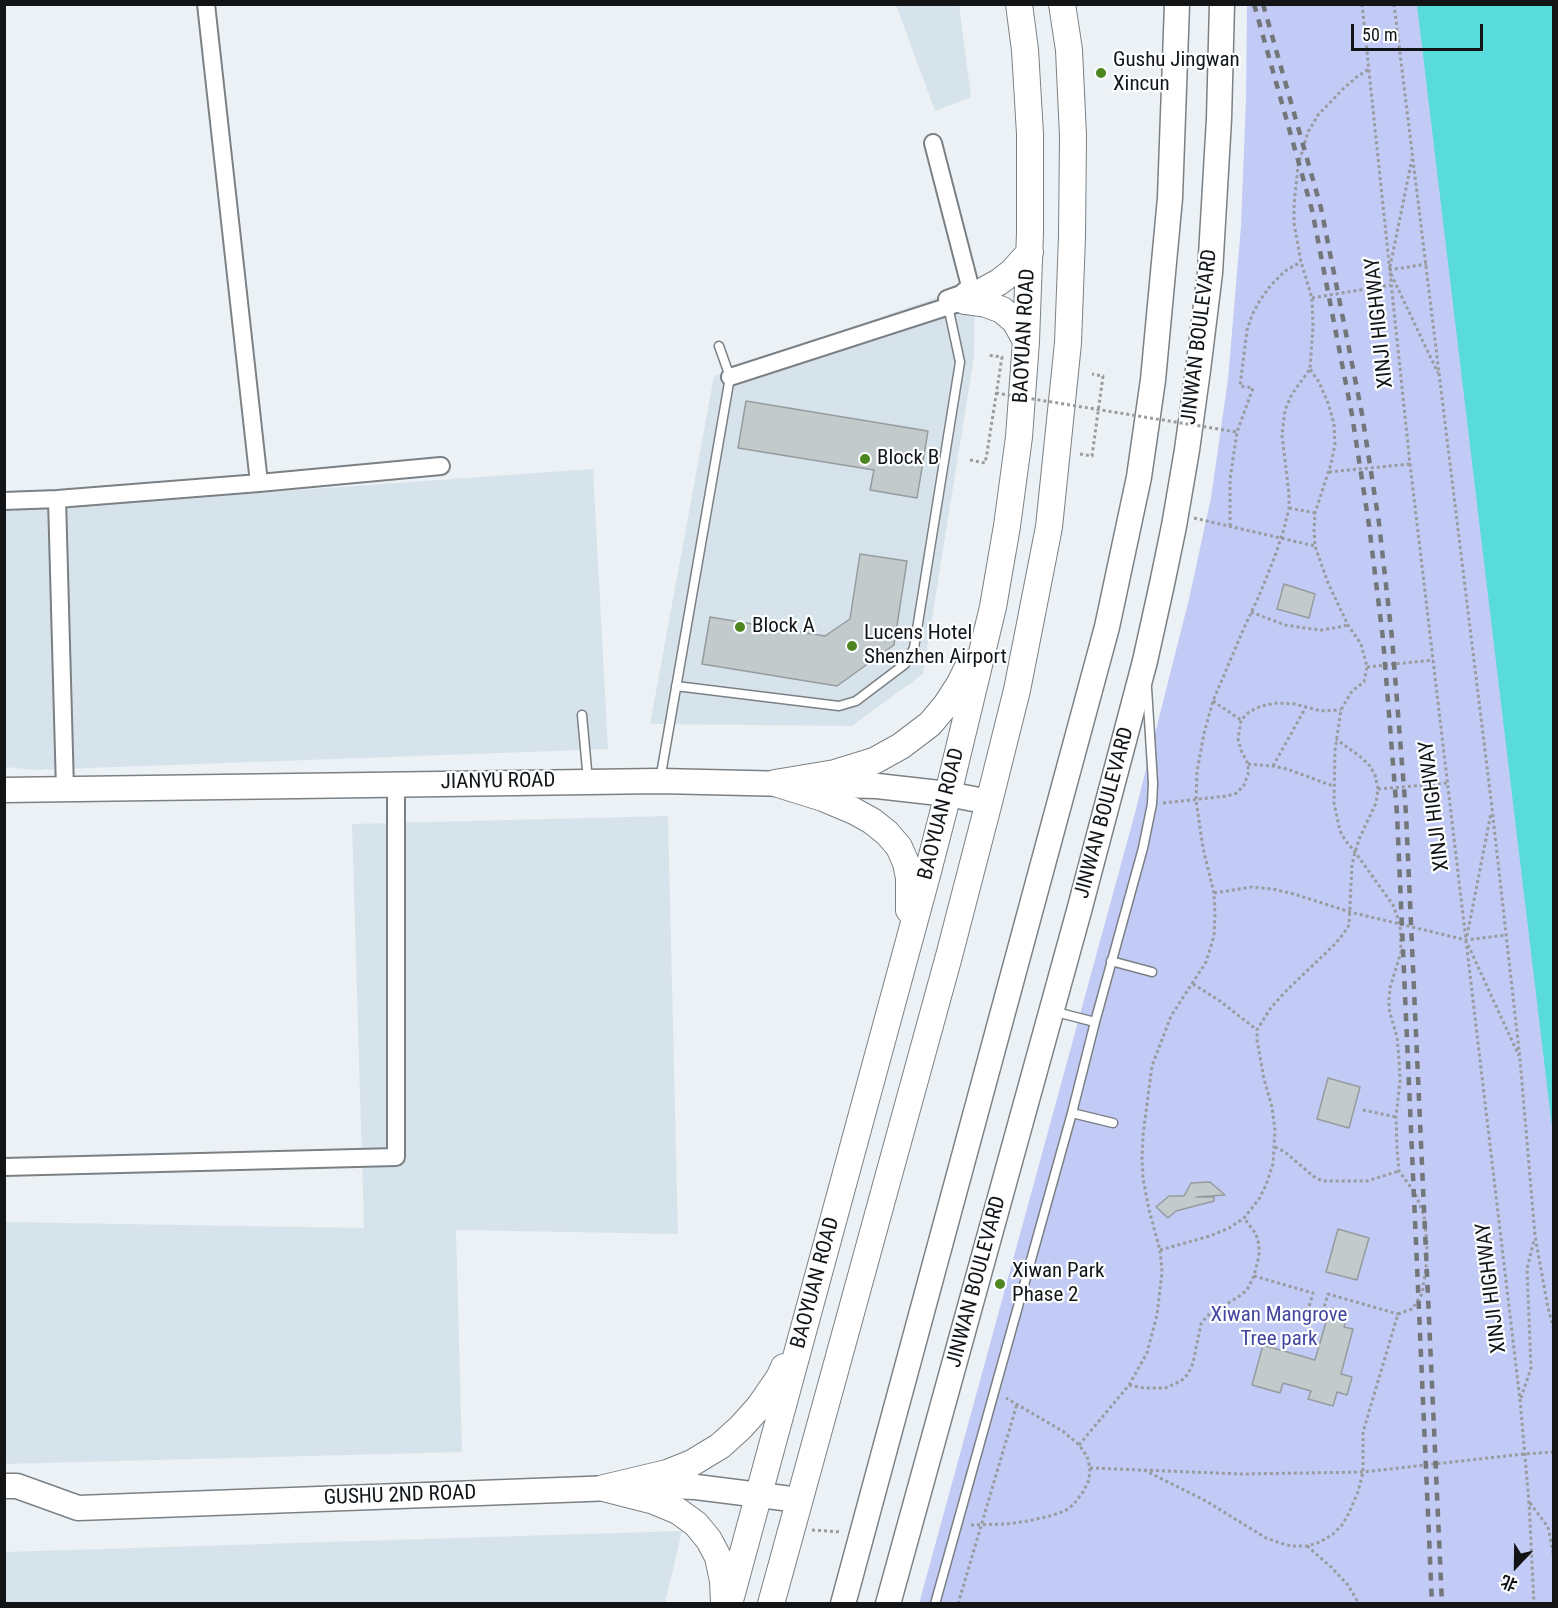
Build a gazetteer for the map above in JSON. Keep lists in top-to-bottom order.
{
  "streets": {
    "main road": [
      "BAOYUAN ROAD",
      "JINWAN BOULEVARD",
      "JIANYU ROAD",
      "GUSHU 2ND ROAD"
    ],
    "path": ["XINJI HIGHWAY"]
  },
  "crossings": [
    ["BAOYUAN ROAD", "JIANYU ROAD"],
    ["BAOYUAN ROAD", "GUSHU 2ND ROAD"]
  ],
  "parks": ["Xiwan Mangrove Tree park"],
  "places": [
    "Gushu Jingwan Xincun",
    "Block B",
    "Block A",
    "Lucens Hotel Shenzhen Airport",
    "Xiwan Park Phase 2"
  ],
  "scale_bar": "50 m",
  "north": "bottom"
}
